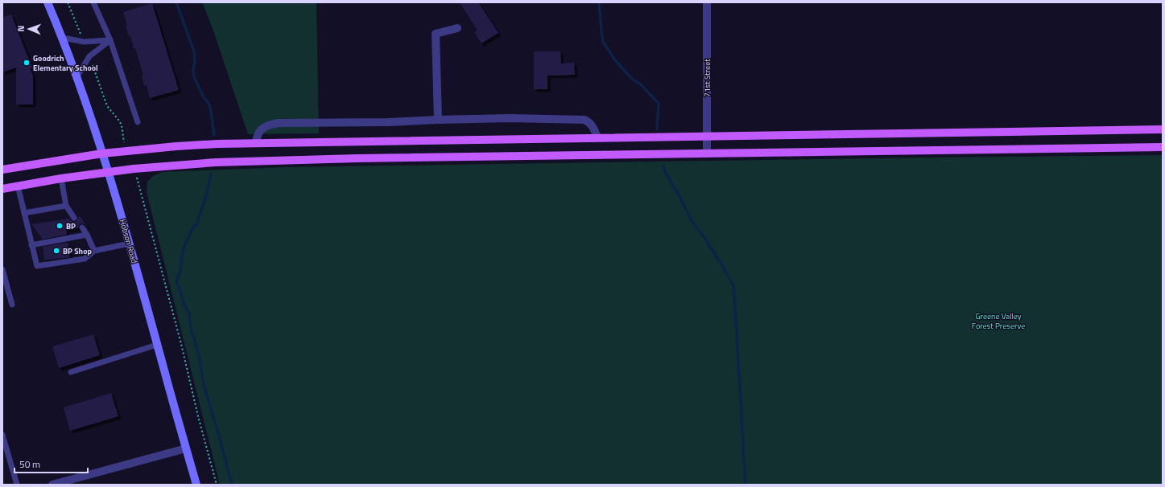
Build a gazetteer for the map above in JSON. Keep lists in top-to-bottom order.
{
  "streets": {
    "main road": ["Hobson Road"],
    "street": ["71st Street"]
  },
  "parks": ["Greene Valley Forest Preserve"],
  "places": ["Goodrich Elementary School", "BP", "BP Shop"],
  "scale_bar": "50 m",
  "north": "left"
}
